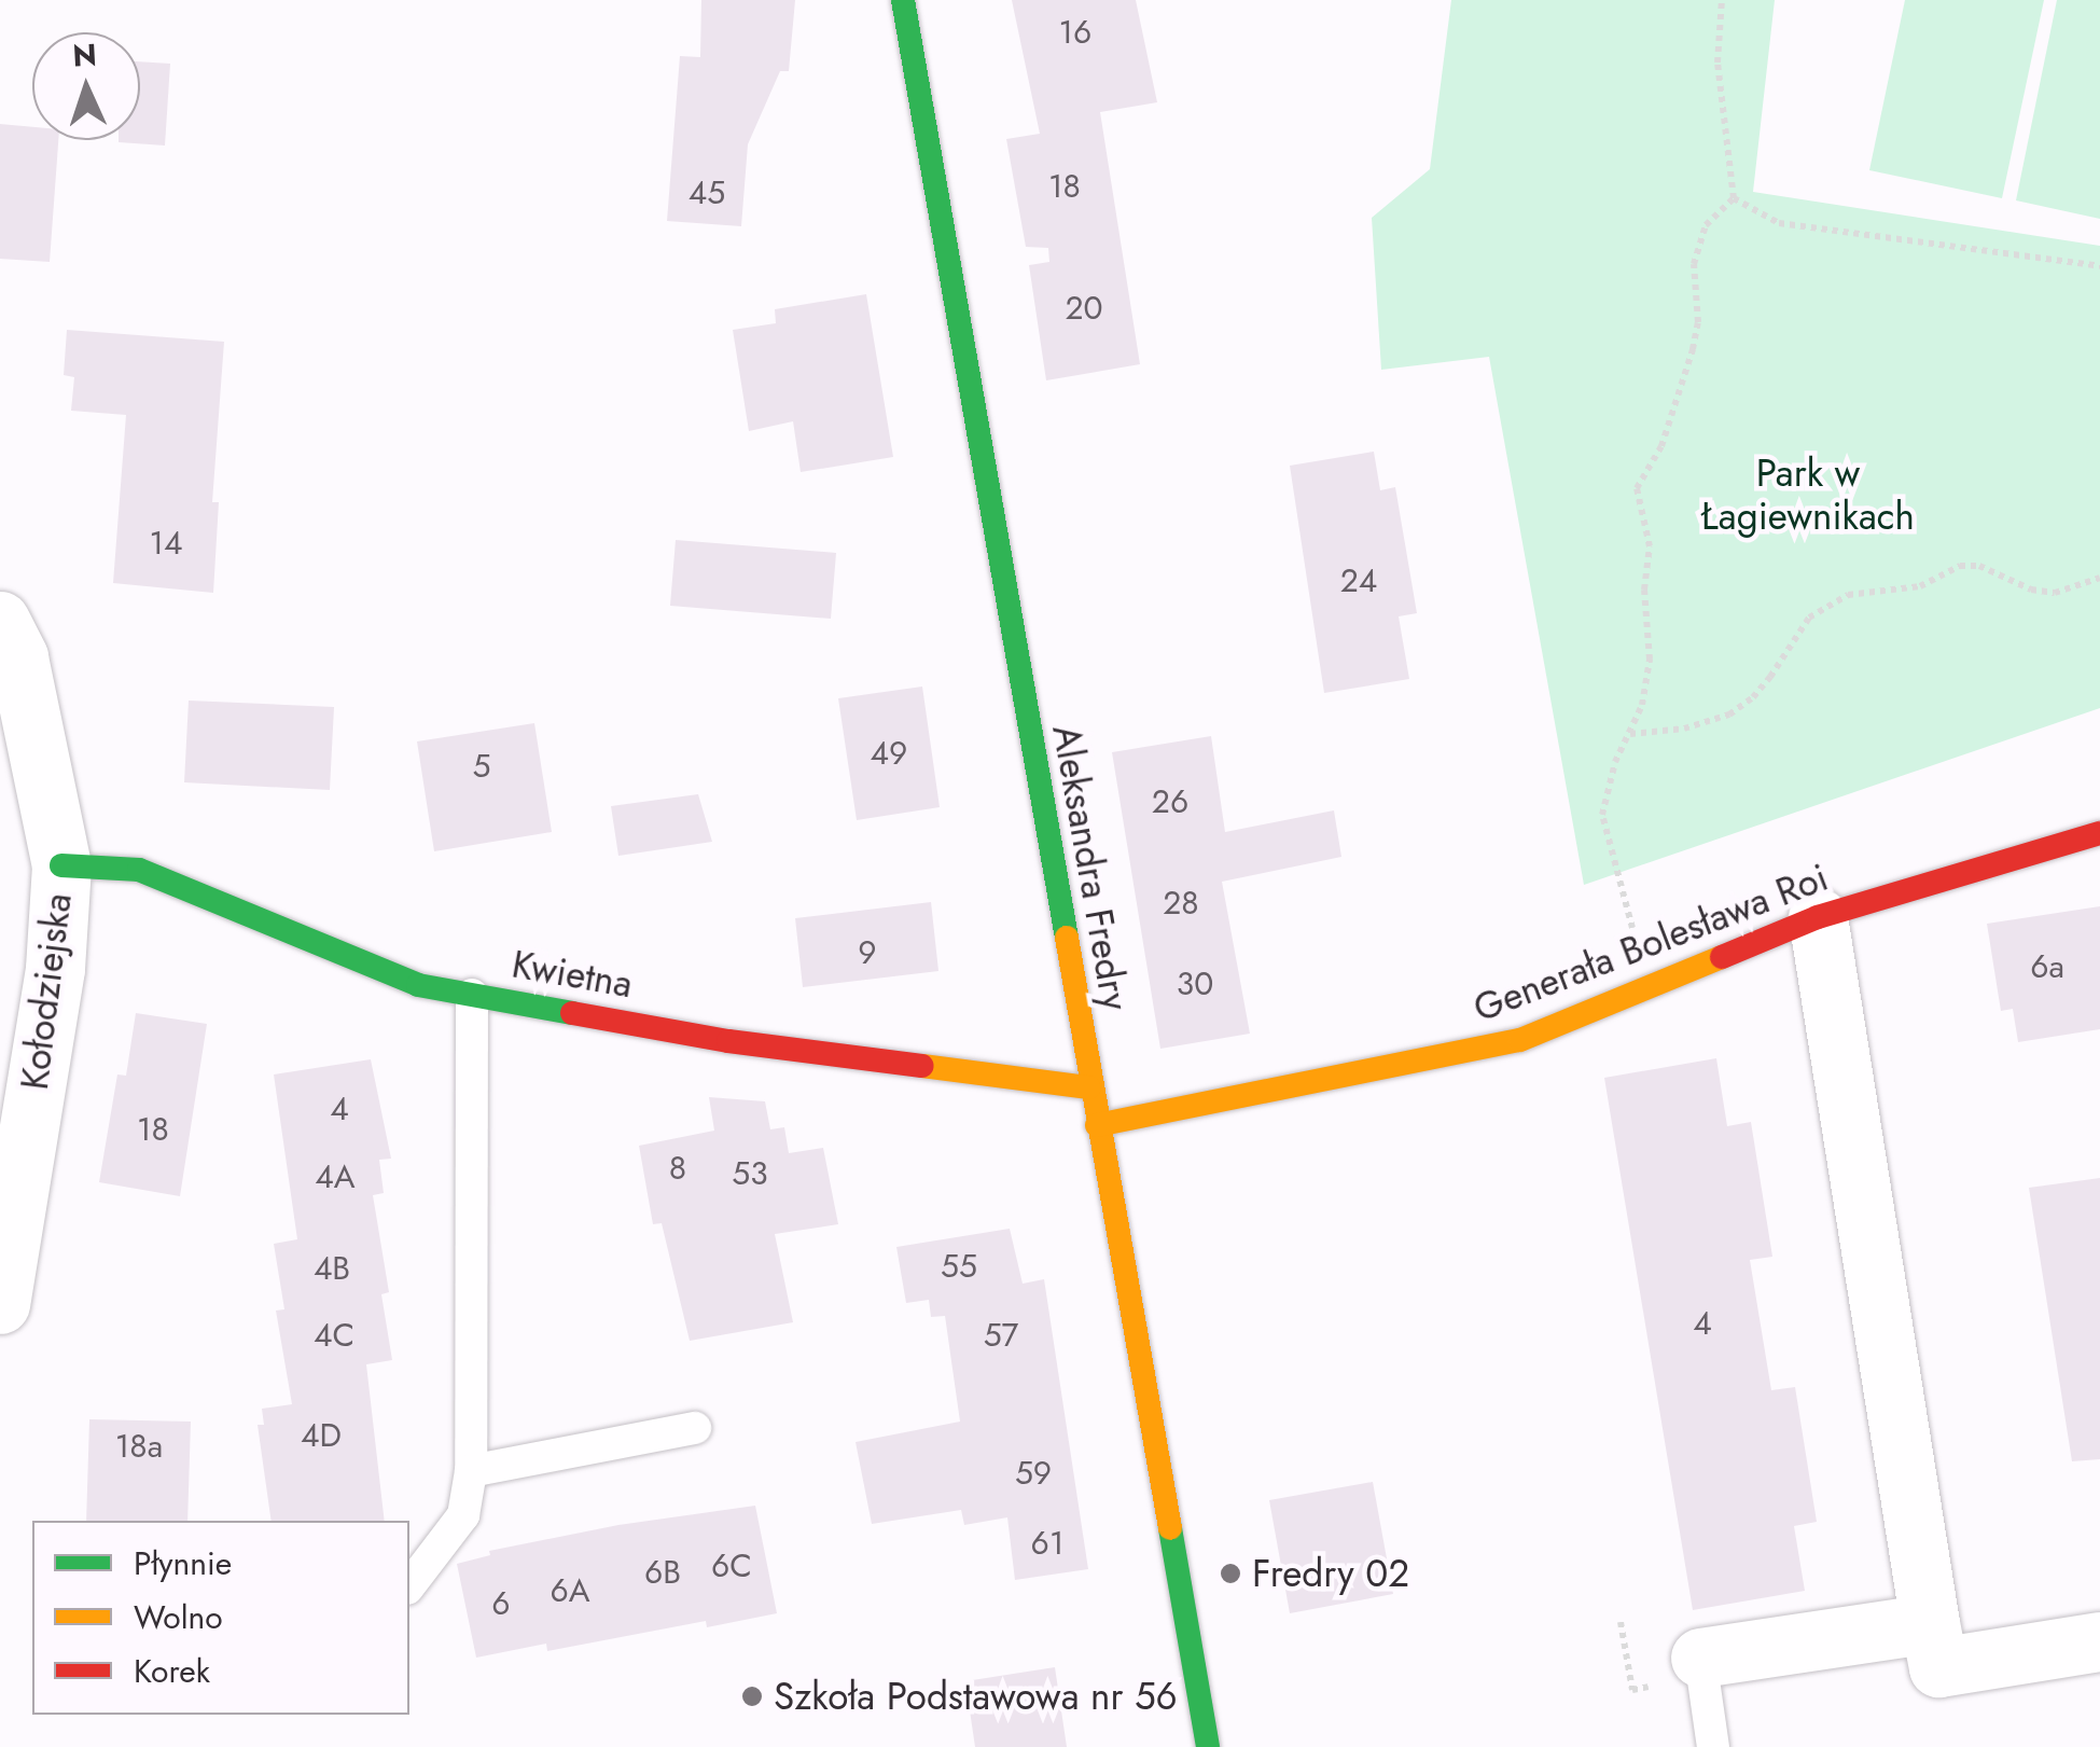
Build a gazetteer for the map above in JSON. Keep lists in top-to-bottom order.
{
  "streets": {
    "street": [
      "Aleksandra Fredry",
      "Generała Bolesława Roi",
      "Kwietna",
      "Kołodziejska"
    ]
  },
  "crossings": [
    ["Aleksandra Fredry", "Generała Bolesława Roi"],
    ["Aleksandra Fredry", "Kwietna"],
    ["Kwietna", "Kołodziejska"]
  ],
  "parks": ["Park w Łagiewnikach"],
  "places": ["Fredry 02", "Szkoła Podstawowa nr 56"],
  "house_numbers": [
    "16",
    "18",
    "45",
    "20",
    "14",
    "24",
    "49",
    "5",
    "26",
    "28",
    "9",
    "6a",
    "30",
    "4",
    "18",
    "8",
    "53",
    "4A",
    "55",
    "4B",
    "4",
    "4C",
    "57",
    "4D",
    "18a",
    "59",
    "61",
    "6C",
    "6B",
    "6A",
    "6"
  ],
  "legend": ["Płynnie", "Wolno", "Korek"],
  "north": "top"
}
